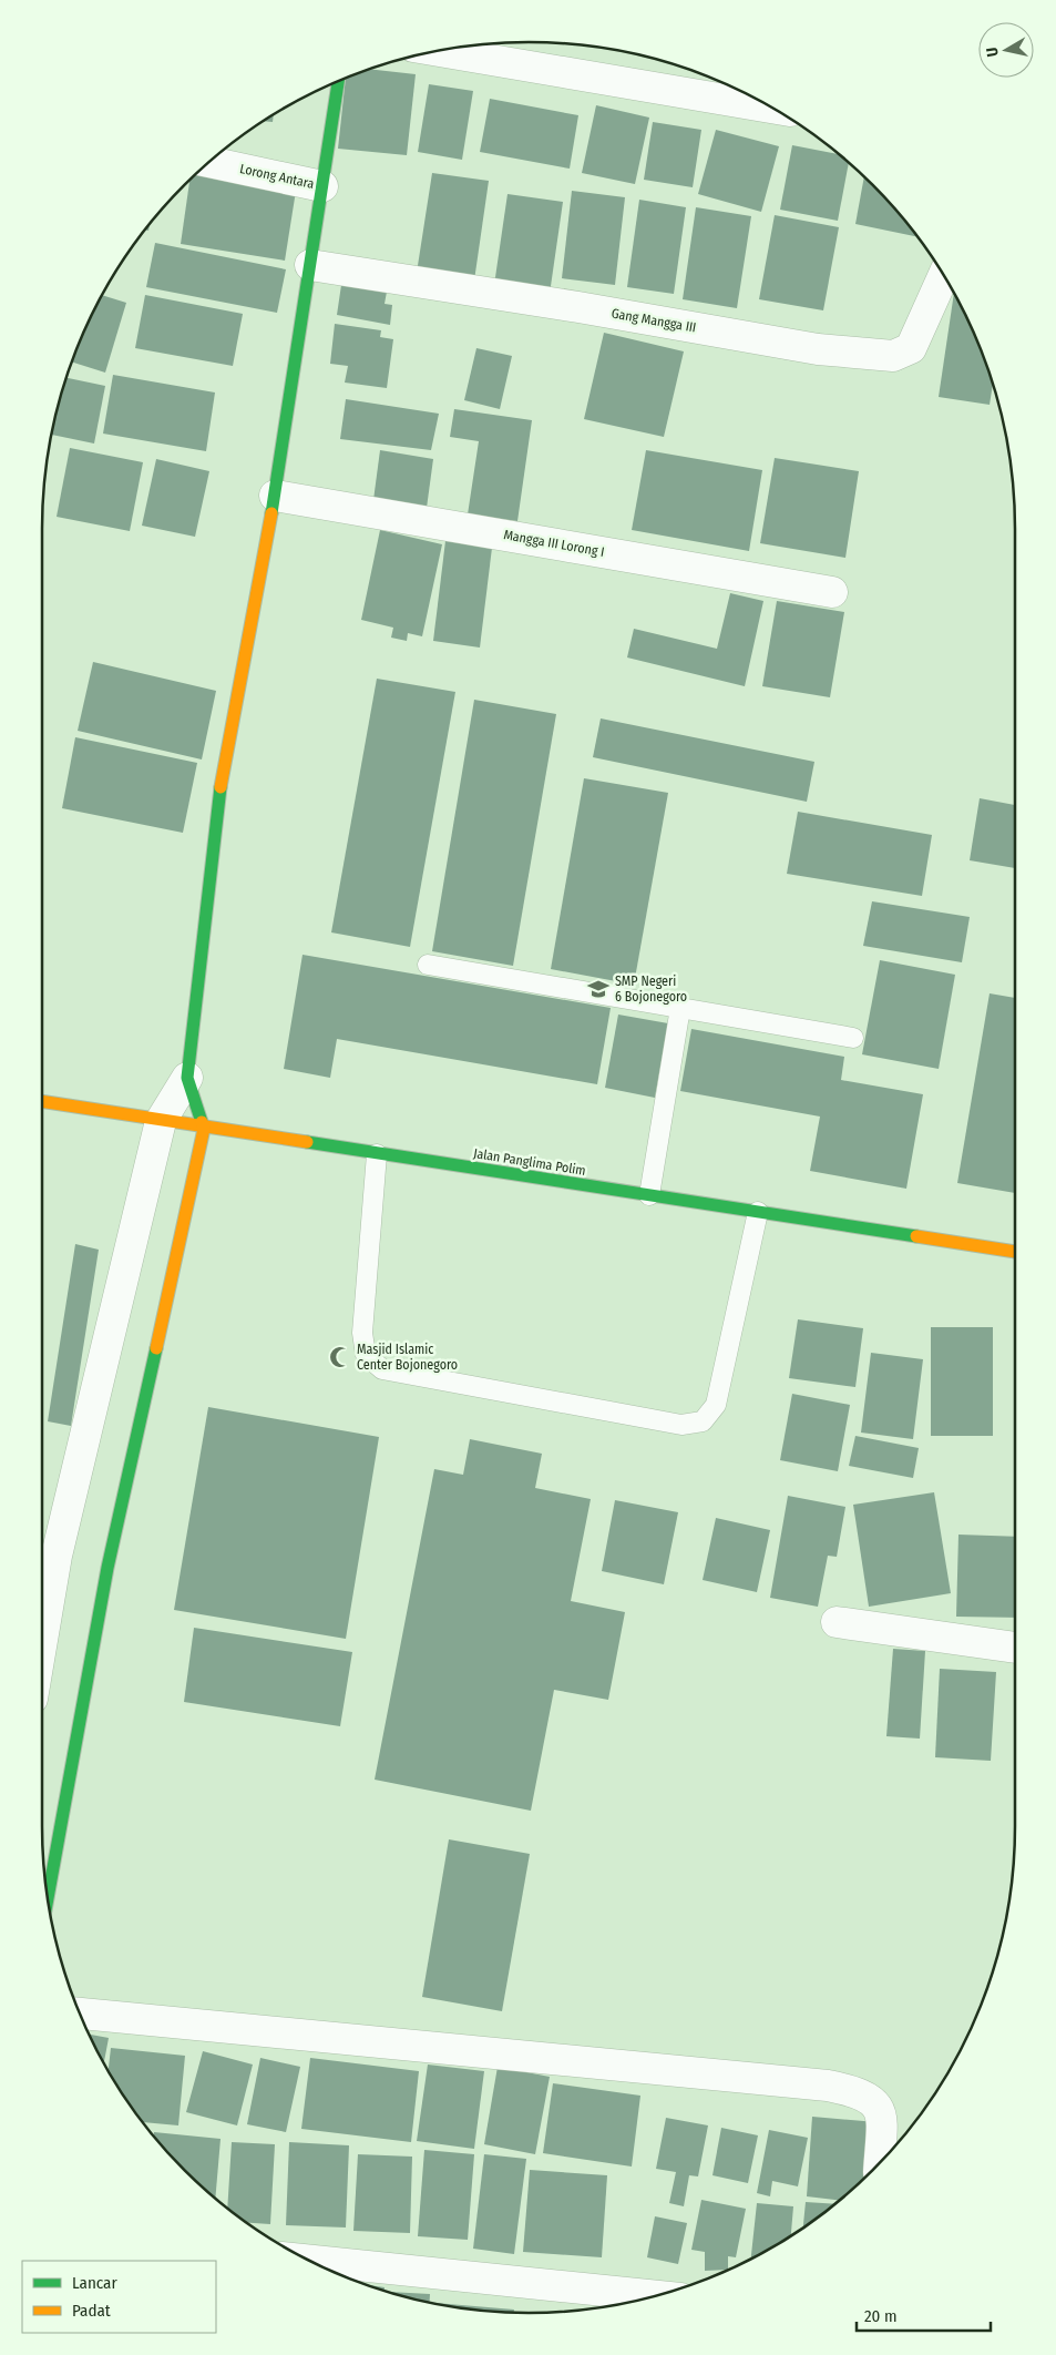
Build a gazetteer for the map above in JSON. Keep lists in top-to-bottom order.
{
  "streets": {
    "street": [
      "Lorong Antara",
      "Gang Mangga III",
      "Mangga III Lorong I",
      "Jalan Panglima Polim"
    ]
  },
  "places": {
    "school or university": ["SMP Negeri 6 Bojonegoro"],
    "mosque": ["Masjid Islamic Center Bojonegoro"]
  },
  "legend": ["Lancar", "Padat"],
  "scale_bar": "20 m",
  "north": "left"
}
